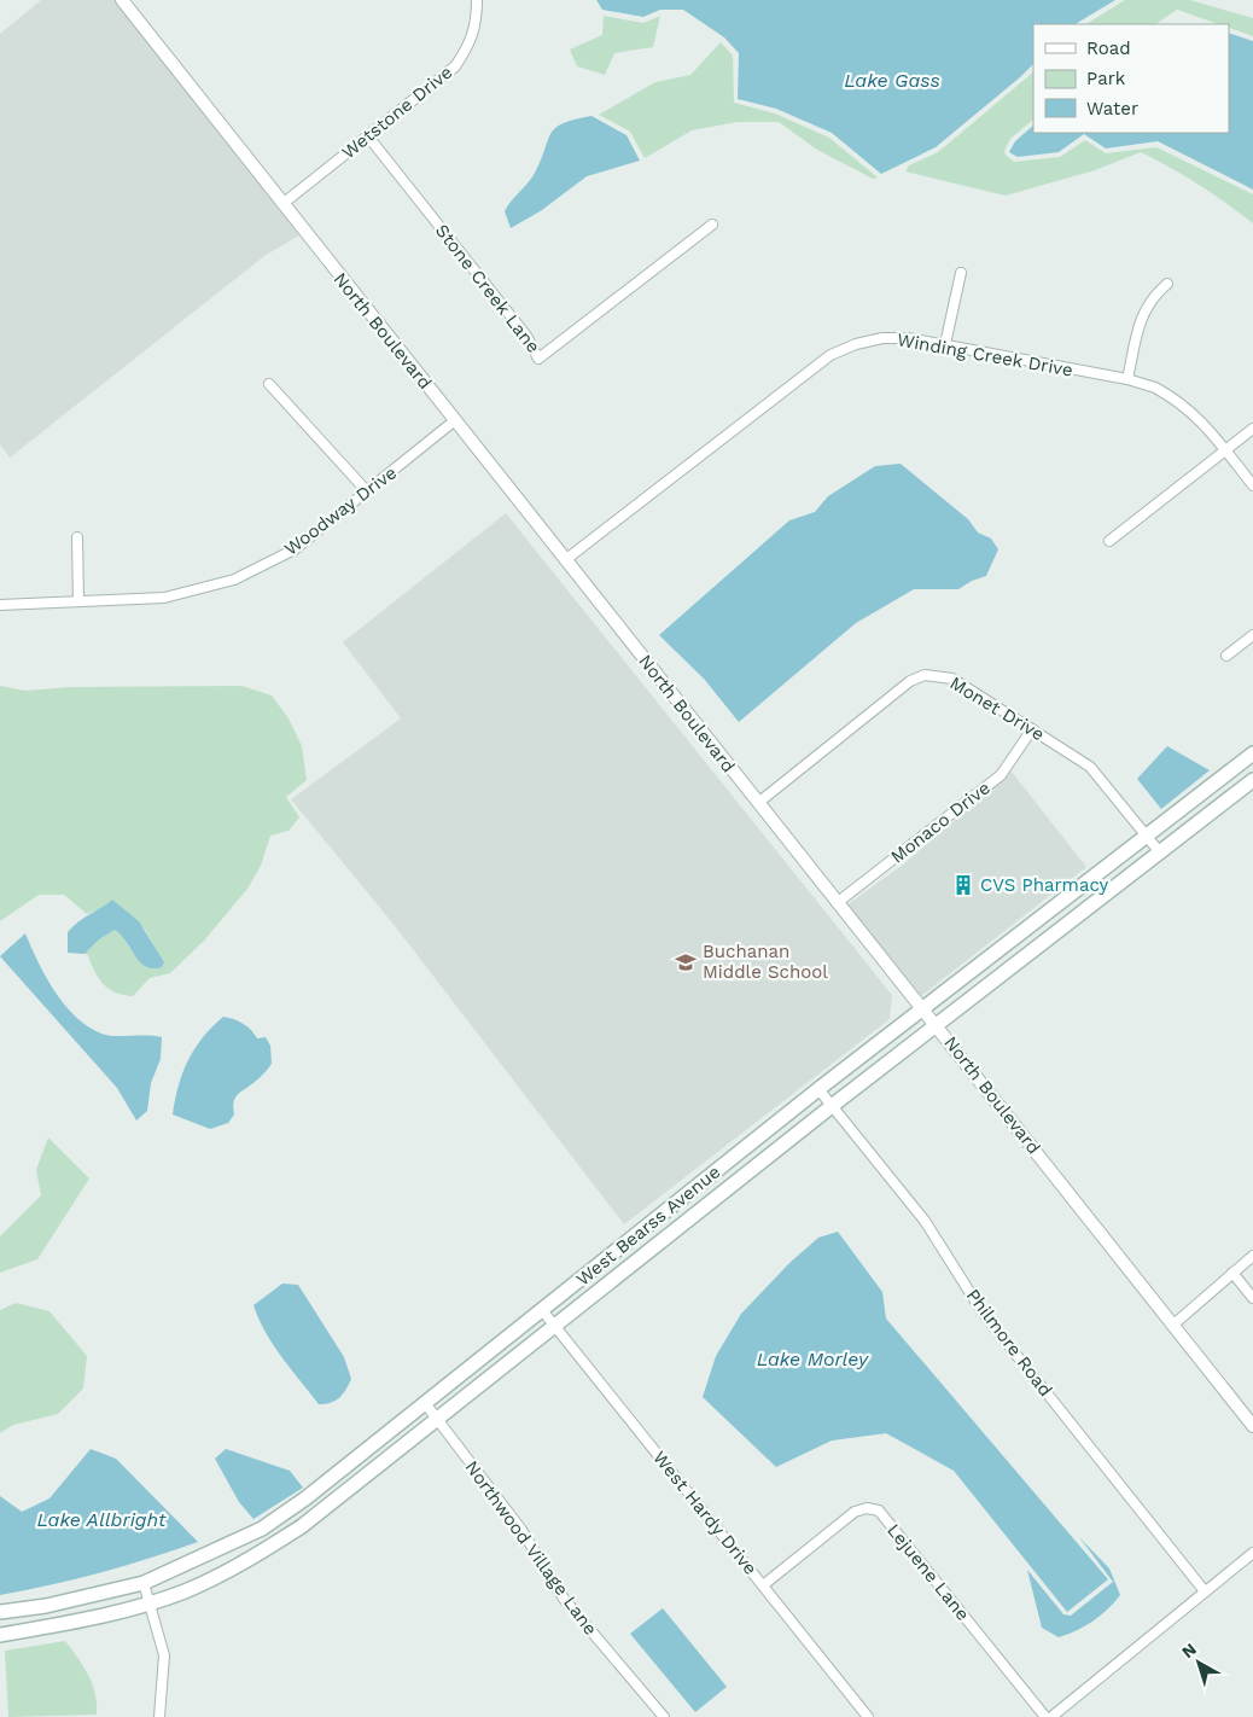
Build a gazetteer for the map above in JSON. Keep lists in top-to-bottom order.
{
  "streets": {
    "main road": ["West Bearss Avenue"],
    "street": [
      "Wetstone Drive",
      "Stone Creek Lane",
      "North Boulevard",
      "Winding Creek Drive",
      "Woodway Drive",
      "Monet Drive",
      "Monaco Drive",
      "Philmore Road",
      "West Hardy Drive",
      "Northwood Village Lane",
      "Lejuene Lane"
    ]
  },
  "crossings": [
    ["Wetstone Drive", "Stone Creek Lane"],
    ["Wetstone Drive", "North Boulevard"],
    ["North Boulevard", "Winding Creek Drive"],
    ["North Boulevard", "Woodway Drive"],
    ["North Boulevard", "Monet Drive"],
    ["North Boulevard", "Monaco Drive"],
    ["North Boulevard", "West Bearss Avenue"],
    ["Monet Drive", "Monaco Drive"],
    ["Monet Drive", "West Bearss Avenue"],
    ["West Bearss Avenue", "Philmore Road"],
    ["West Bearss Avenue", "West Hardy Drive"],
    ["West Bearss Avenue", "Northwood Village Lane"],
    ["West Hardy Drive", "Lejuene Lane"]
  ],
  "water": ["Lake Gass", "Lake Morley", "Lake Allbright"],
  "places": {
    "building": ["CVS Pharmacy"],
    "school or university": ["Buchanan Middle School"]
  },
  "legend": ["Road", "Park", "Water"],
  "north": "top left"
}
